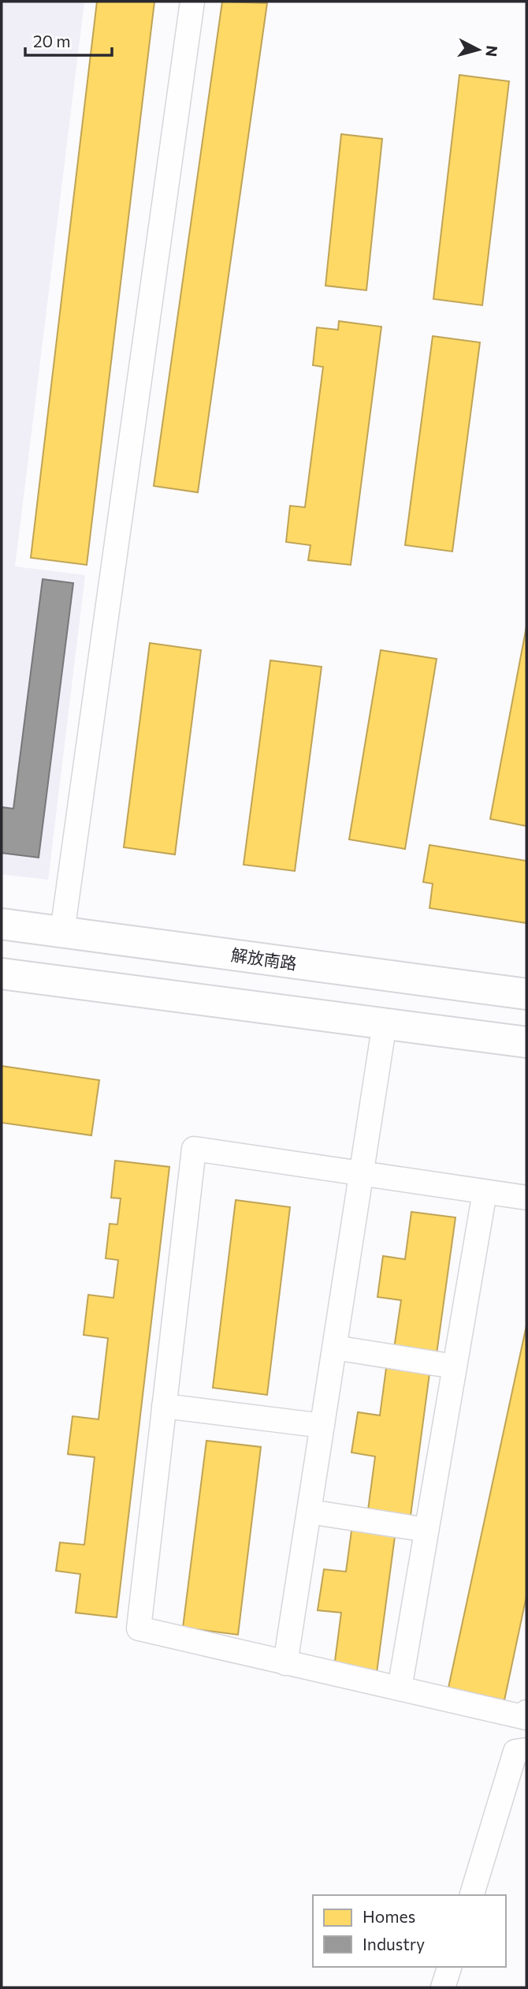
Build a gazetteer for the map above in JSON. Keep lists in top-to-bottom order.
{
  "streets": {
    "main road": ["解放南路"]
  },
  "legend": ["Homes", "Industry"],
  "scale_bar": "20 m",
  "north": "right"
}
